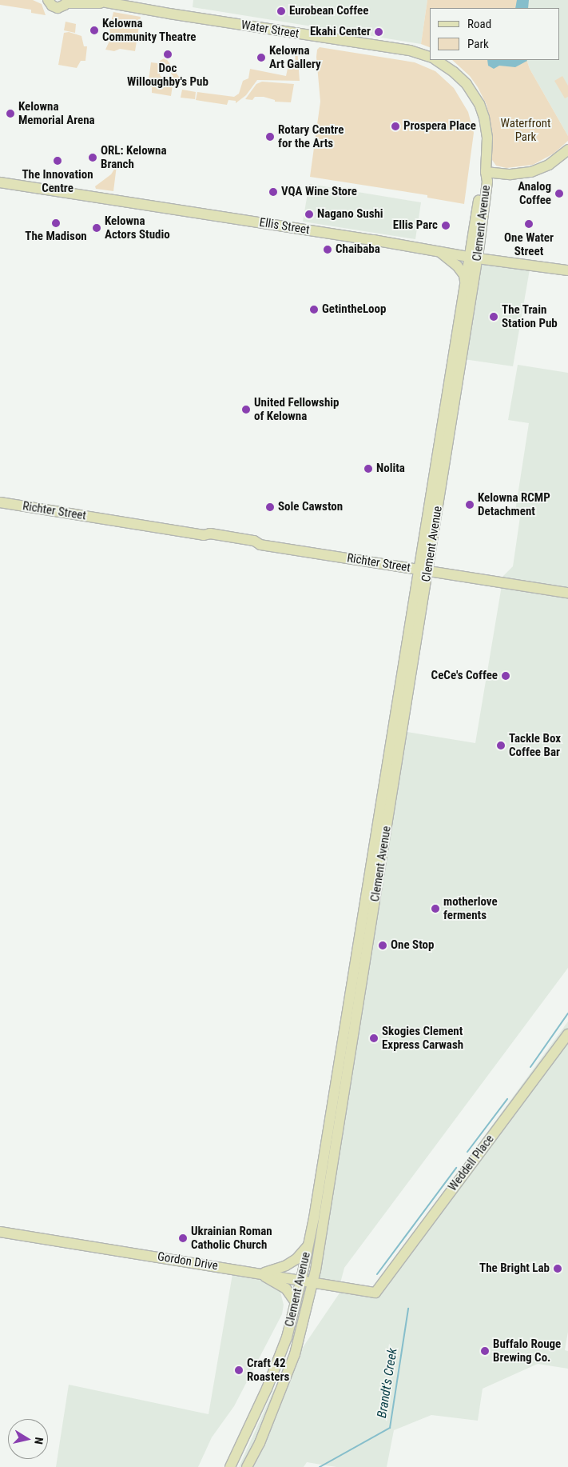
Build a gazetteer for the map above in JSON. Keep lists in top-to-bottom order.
{
  "streets": {
    "main road": [
      "Water Street",
      "Clement Avenue",
      "Ellis Street",
      "Richter Street",
      "Weddell Place",
      "Gordon Drive"
    ]
  },
  "crossings": [
    ["Clement Avenue", "Ellis Street"],
    ["Clement Avenue", "Richter Street"],
    ["Clement Avenue", "Gordon Drive"],
    ["Weddell Place", "Gordon Drive"]
  ],
  "water": ["Brandt's Creek"],
  "parks": ["Waterfront Park"],
  "places": [
    "Eurobean Coffee",
    "Kelowna Community Theatre",
    "Ekahi Center",
    "Doc Willoughby's Pub",
    "Kelowna Art Gallery",
    "Kelowna Memorial Arena",
    "Prospera Place",
    "Rotary Centre for the Arts",
    "ORL: Kelowna Branch",
    "The Innovation Centre",
    "VQA Wine Store",
    "Analog Coffee",
    "Nagano Sushi",
    "The Madison",
    "One Water Street",
    "Ellis Parc",
    "Kelowna Actors Studio",
    "Chaibaba",
    "GetintheLoop",
    "The Train Station Pub",
    "United Fellowship of Kelowna",
    "Nolita",
    "Kelowna RCMP Detachment",
    "Sole Cawston",
    "CeCe's Coffee",
    "Tackle Box Coffee Bar",
    "motherlove ferments",
    "One Stop",
    "Skogies Clement Express Carwash",
    "Ukrainian Roman Catholic Church",
    "The Bright Lab",
    "Buffalo Rouge Brewing Co.",
    "Craft 42 Roasters"
  ],
  "legend": ["Road", "Park"],
  "north": "right"
}
